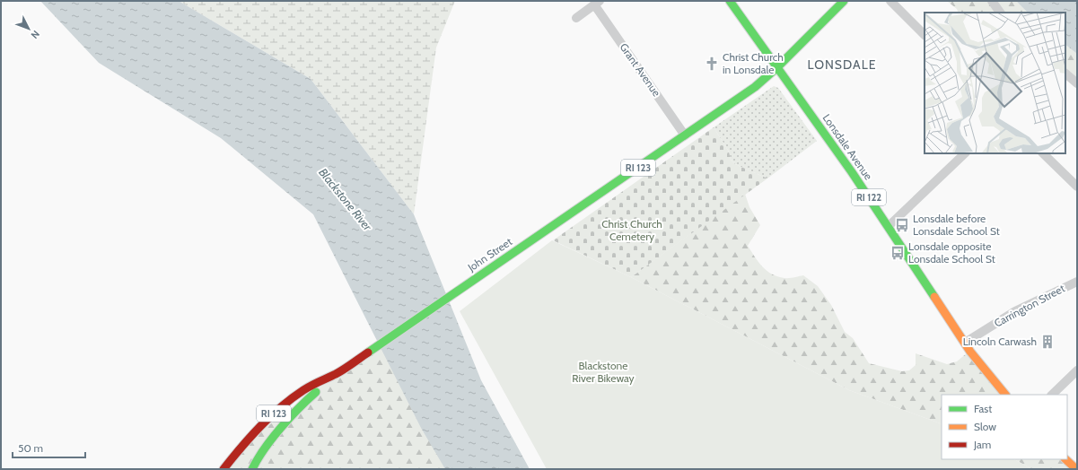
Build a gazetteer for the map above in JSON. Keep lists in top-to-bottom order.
{
  "streets": {
    "main road": [
      "Lonsdale Avenue",
      "RI 123",
      "RI 122",
      "John Street"
    ],
    "street": ["Grant Avenue", "Carrington Street"]
  },
  "crossings": [
    ["Grant Avenue", "John Street"],
    ["Lonsdale Avenue", "RI 123"],
    ["Lonsdale Avenue", "John Street"],
    ["Lonsdale Avenue", "Carrington Street"],
    ["RI 123", "John Street"]
  ],
  "districts": ["LONSDALE"],
  "water": ["Blackstone River"],
  "parks": ["Christ Church Cemetery", "Blackstone River Bikeway"],
  "places": {
    "church": ["Christ Church in Lonsdale"],
    "bus stop": ["Lonsdale before Lonsdale School St", "Lonsdale opposite Lonsdale School St"],
    "building": ["Lincoln Carwash"]
  },
  "legend": ["Fast", "Slow", "Jam"],
  "scale_bar": "50 m",
  "north": "bottom right"
}
